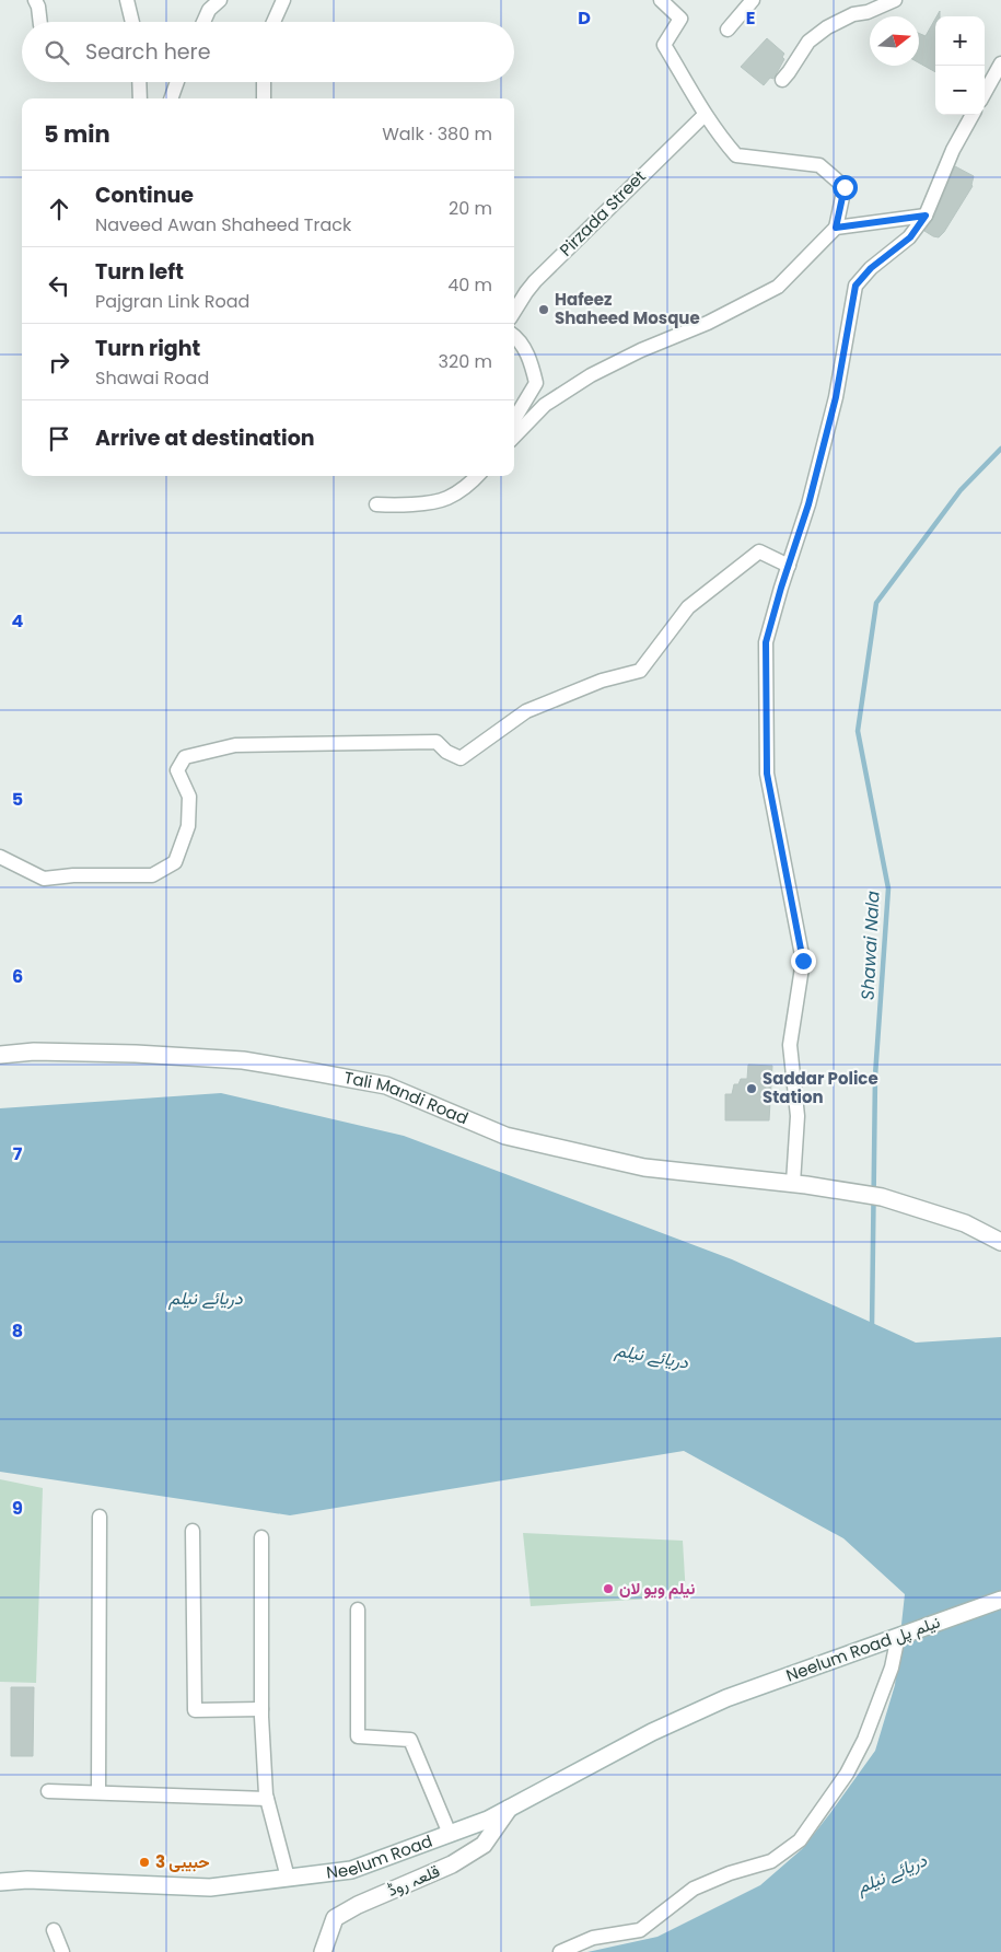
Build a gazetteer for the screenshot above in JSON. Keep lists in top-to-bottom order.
{
  "streets": {
    "street": [
      "Pirzada Street",
      "Tali Mandi Road",
      "Neelum Road نیلم پل",
      "Neelum Road",
      "قلعہ روڈ"
    ]
  },
  "crossings": [
    ["Neelum Road نیلم پل", "Neelum Road"],
    ["Neelum Road", "قلعہ روڈ"]
  ],
  "water": ["Shawai Nala", "دریائے نیلم"],
  "places": [
    "Hafeez Shaheed Mosque",
    "Saddar Police Station",
    "نیلم ویو لان",
    "حبیبی 3"
  ],
  "north": "right",
  "page": {
    "map_buttons": ["+", "−"],
    "search": "Search here",
    "heading": ["5 min", "Walk · 380 m"],
    "list": [
      ["Continue", "Naveed Awan Shaheed Track", "20 m"],
      ["Turn left", "Pajgran Link Road", "40 m"],
      ["Turn right", "Shawai Road", "320 m"],
      "Arrive at destination"
    ]
  },
  "grid": {
    "columns": ["D", "E"],
    "rows": [
      "4",
      "5",
      "6",
      "7",
      "8",
      "9"
    ]
  }
}
